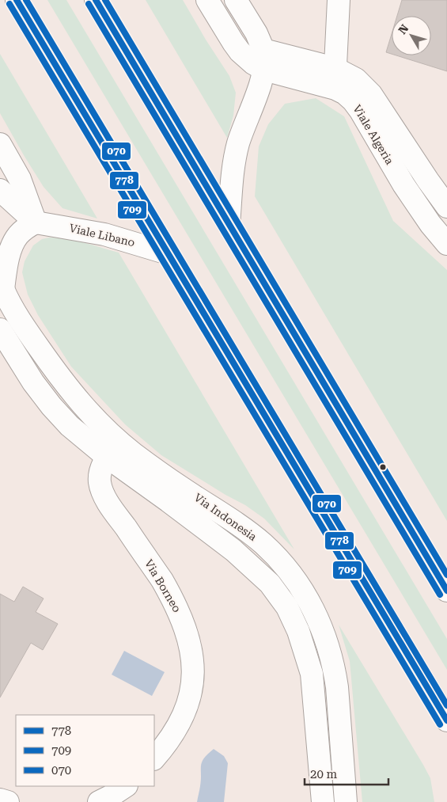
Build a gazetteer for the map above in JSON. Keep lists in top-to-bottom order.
{
  "streets": {
    "street": [
      "Viale Algeria",
      "Viale Libano",
      "Via Indonesia",
      "Via Borneo"
    ]
  },
  "crossings": [
    ["Via Indonesia", "Via Borneo"]
  ],
  "lines": ["transit line 778", "transit line 070", "transit line 709"],
  "legend": ["778", "709", "070"],
  "scale_bar": "20 m",
  "north": "top left"
}
